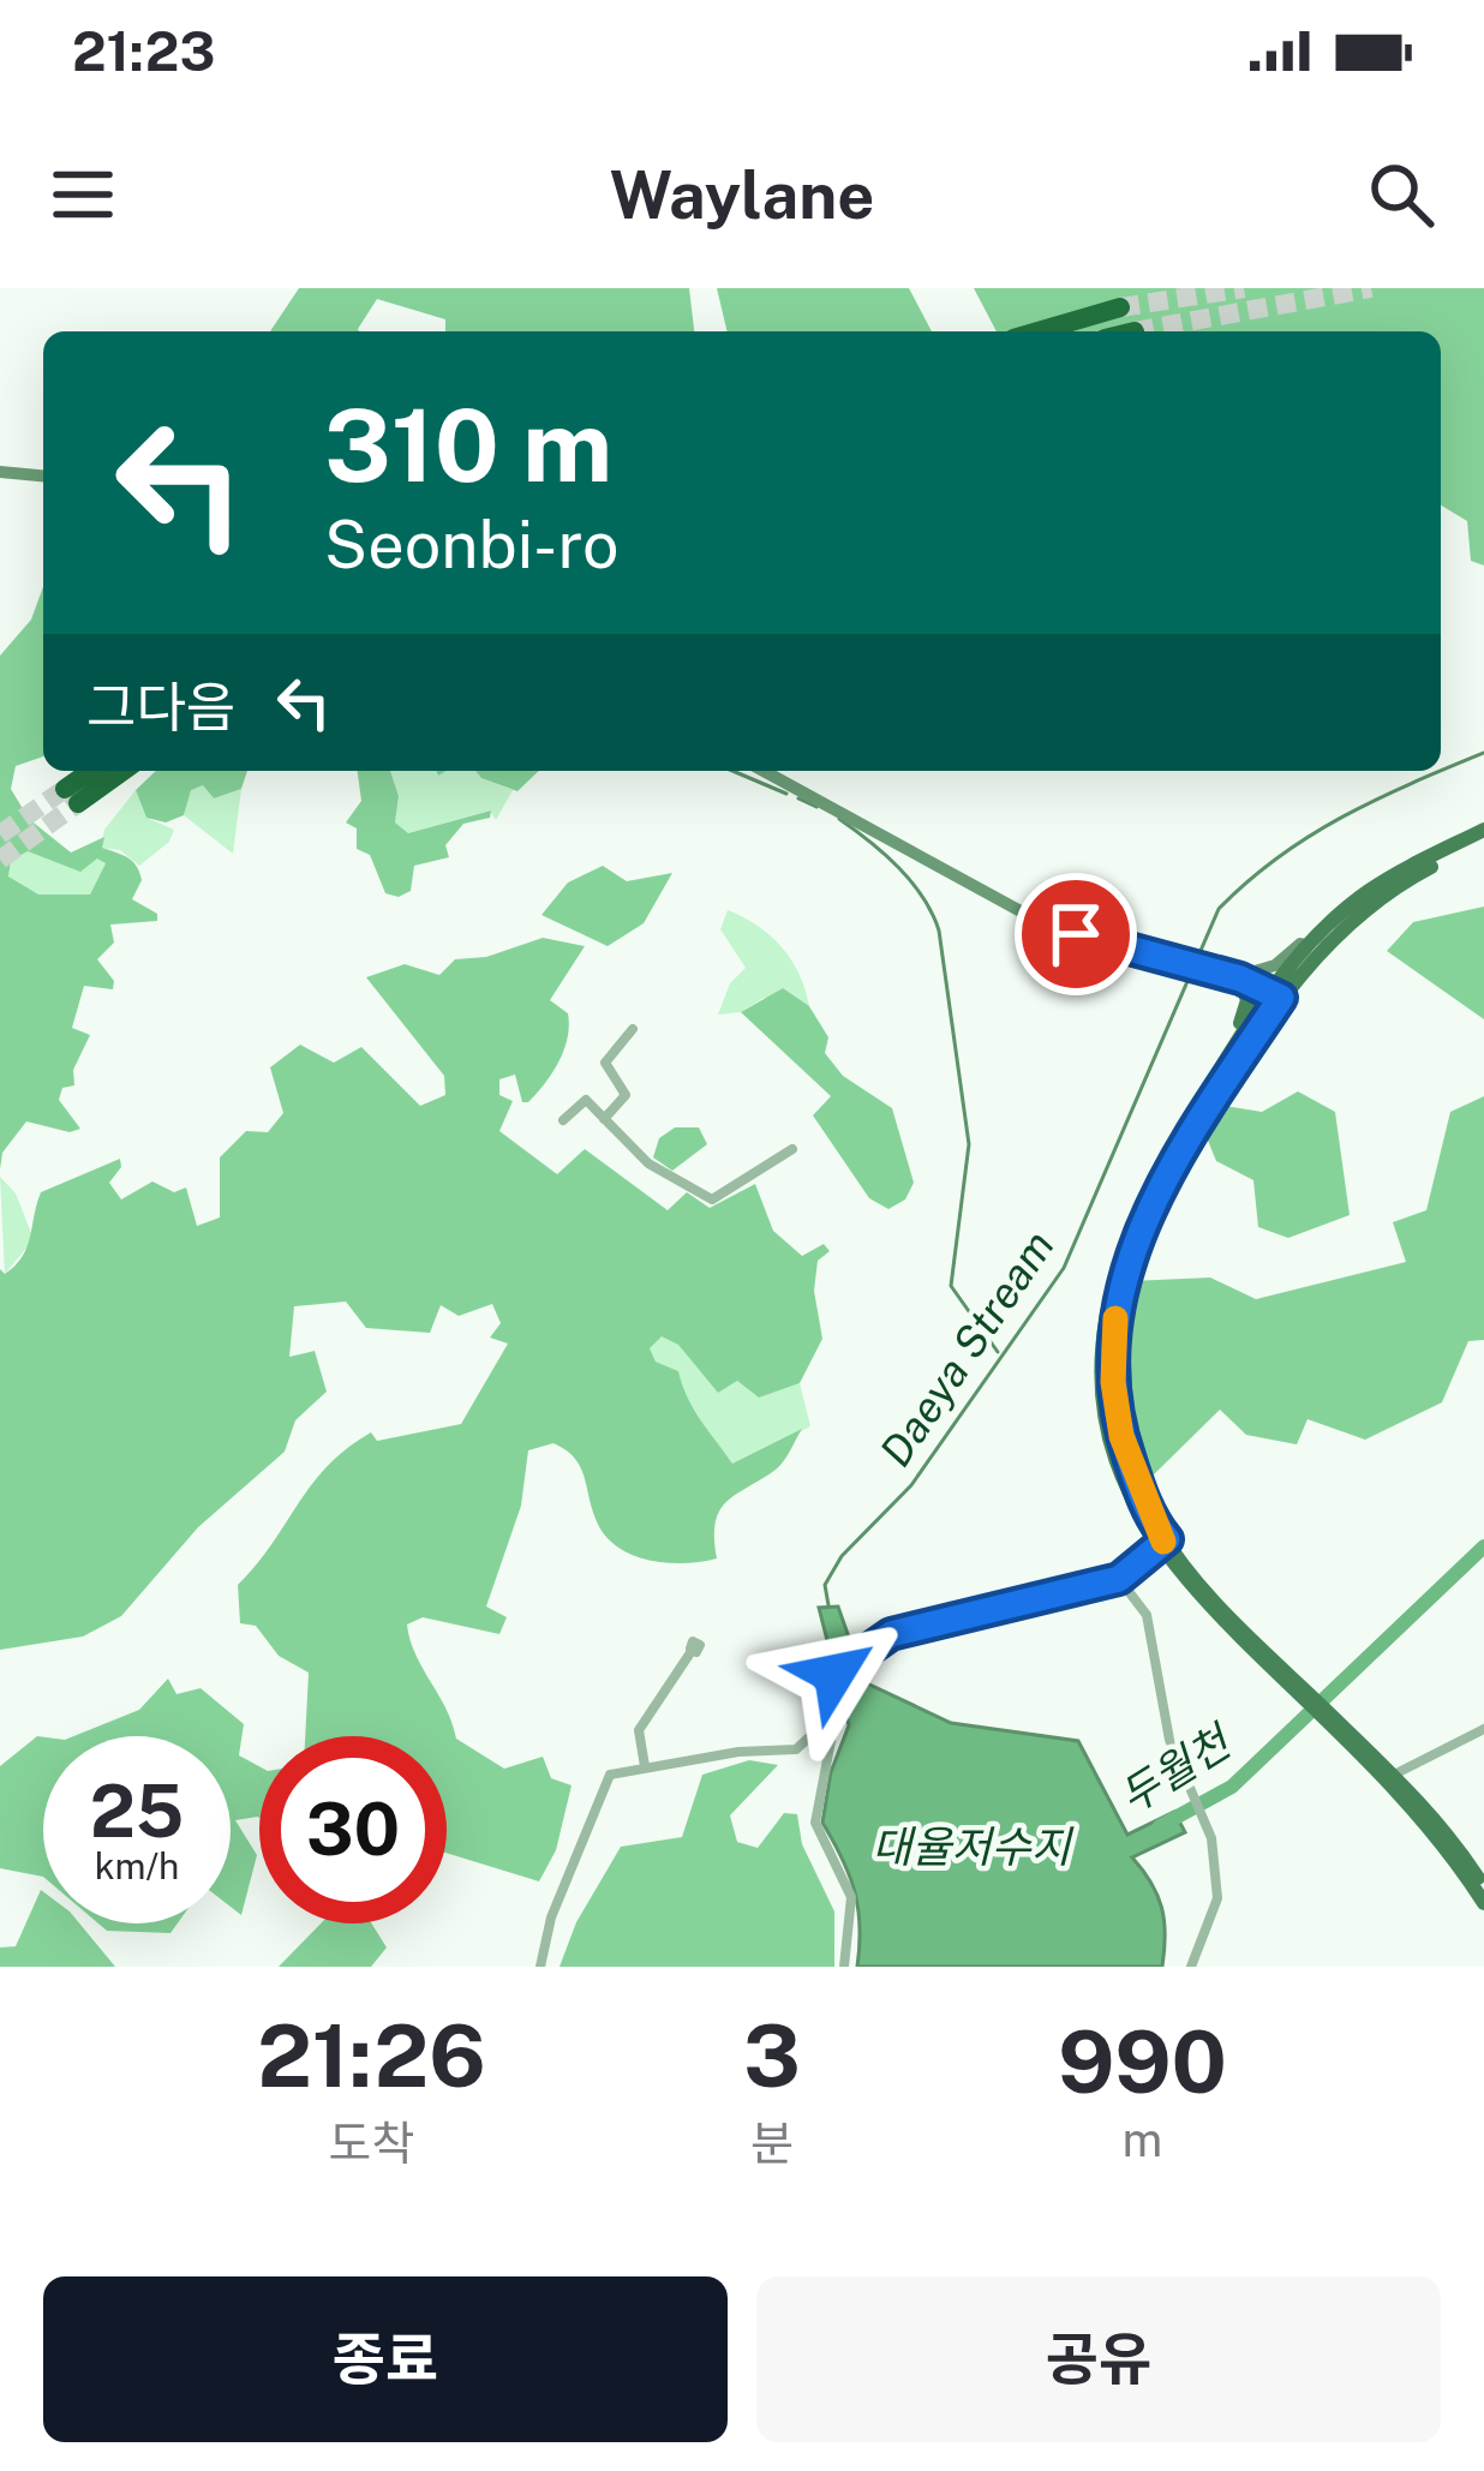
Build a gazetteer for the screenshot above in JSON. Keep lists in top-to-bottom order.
{
  "water": ["Daeya Stream", "두월천", "대율저수지"],
  "page": {
    "status": "21:23",
    "header": "Waylane",
    "turn": ["310 m", "Seonbi-ro"],
    "then": "그다음",
    "speed": "25 km/h",
    "limit": "30",
    "eta": [
      "21:26",
      "도착",
      "3",
      "분",
      "990",
      "m"
    ],
    "buttons": ["종료", "공유"]
  }
}
